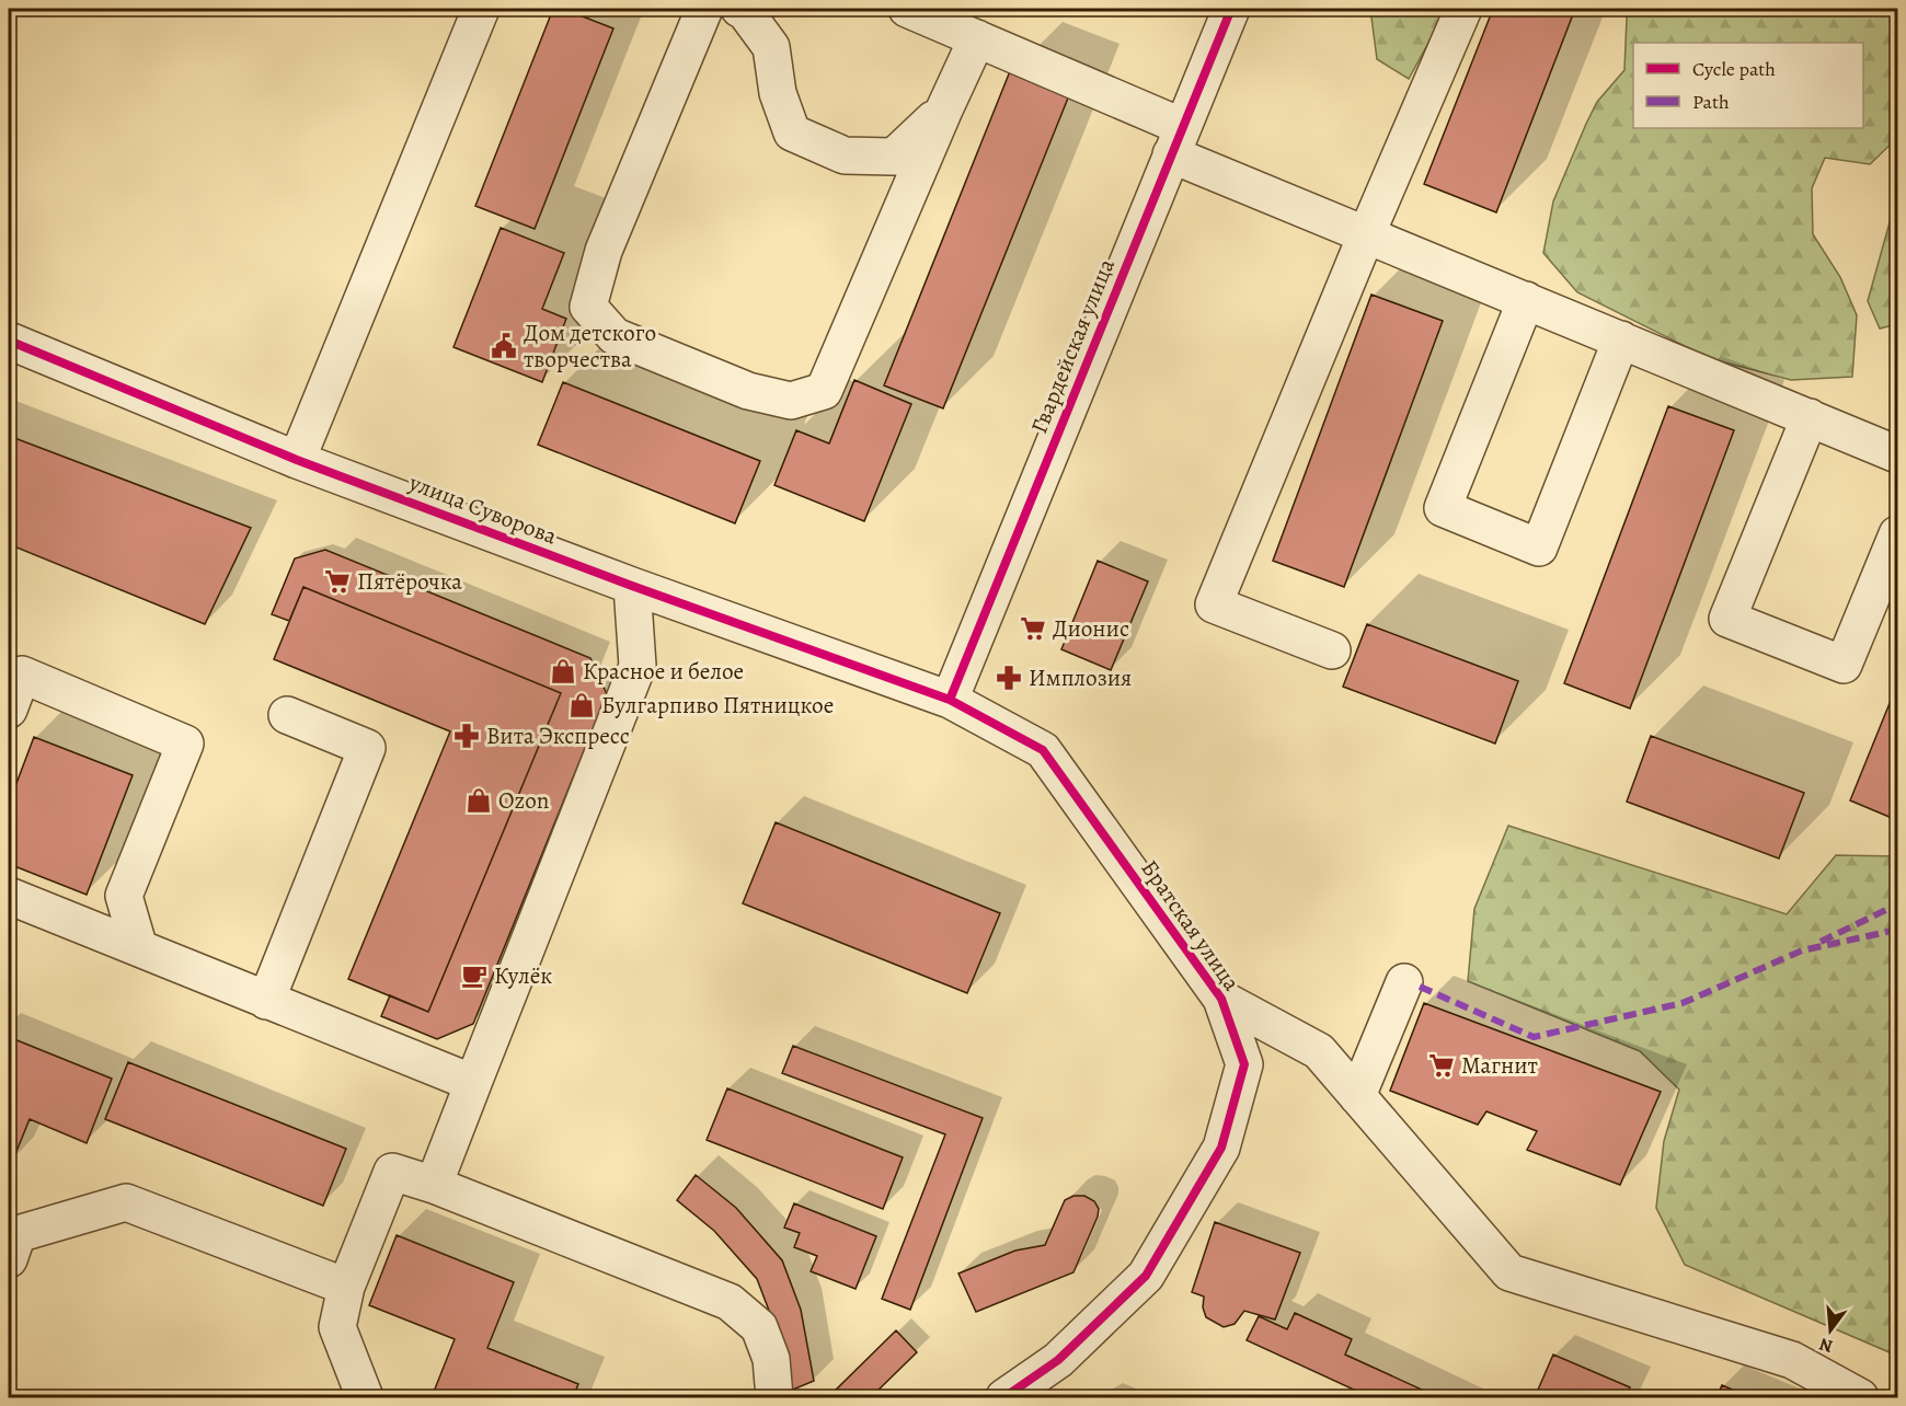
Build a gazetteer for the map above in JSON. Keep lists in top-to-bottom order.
{
  "streets": {
    "street": ["Гвардейская улица", "улица Суворова", "Братская улица"]
  },
  "crossings": [
    ["Гвардейская улица", "улица Суворова"],
    ["Гвардейская улица", "Братская улица"],
    ["улица Суворова", "Братская улица"]
  ],
  "places": {
    "public building": ["Дом детского творчества"],
    "supermarket": ["Пятёрочка", "Дионис", "Магнит"],
    "shop": ["Красное и белое", "Булгарпиво Пятницкое", "Ozon"],
    "pharmacy": ["Имплозия", "Вита Экспресс"],
    "cafe": ["Кулёк"]
  },
  "legend": ["Cycle path", "Path"],
  "north": "bottom"
}
